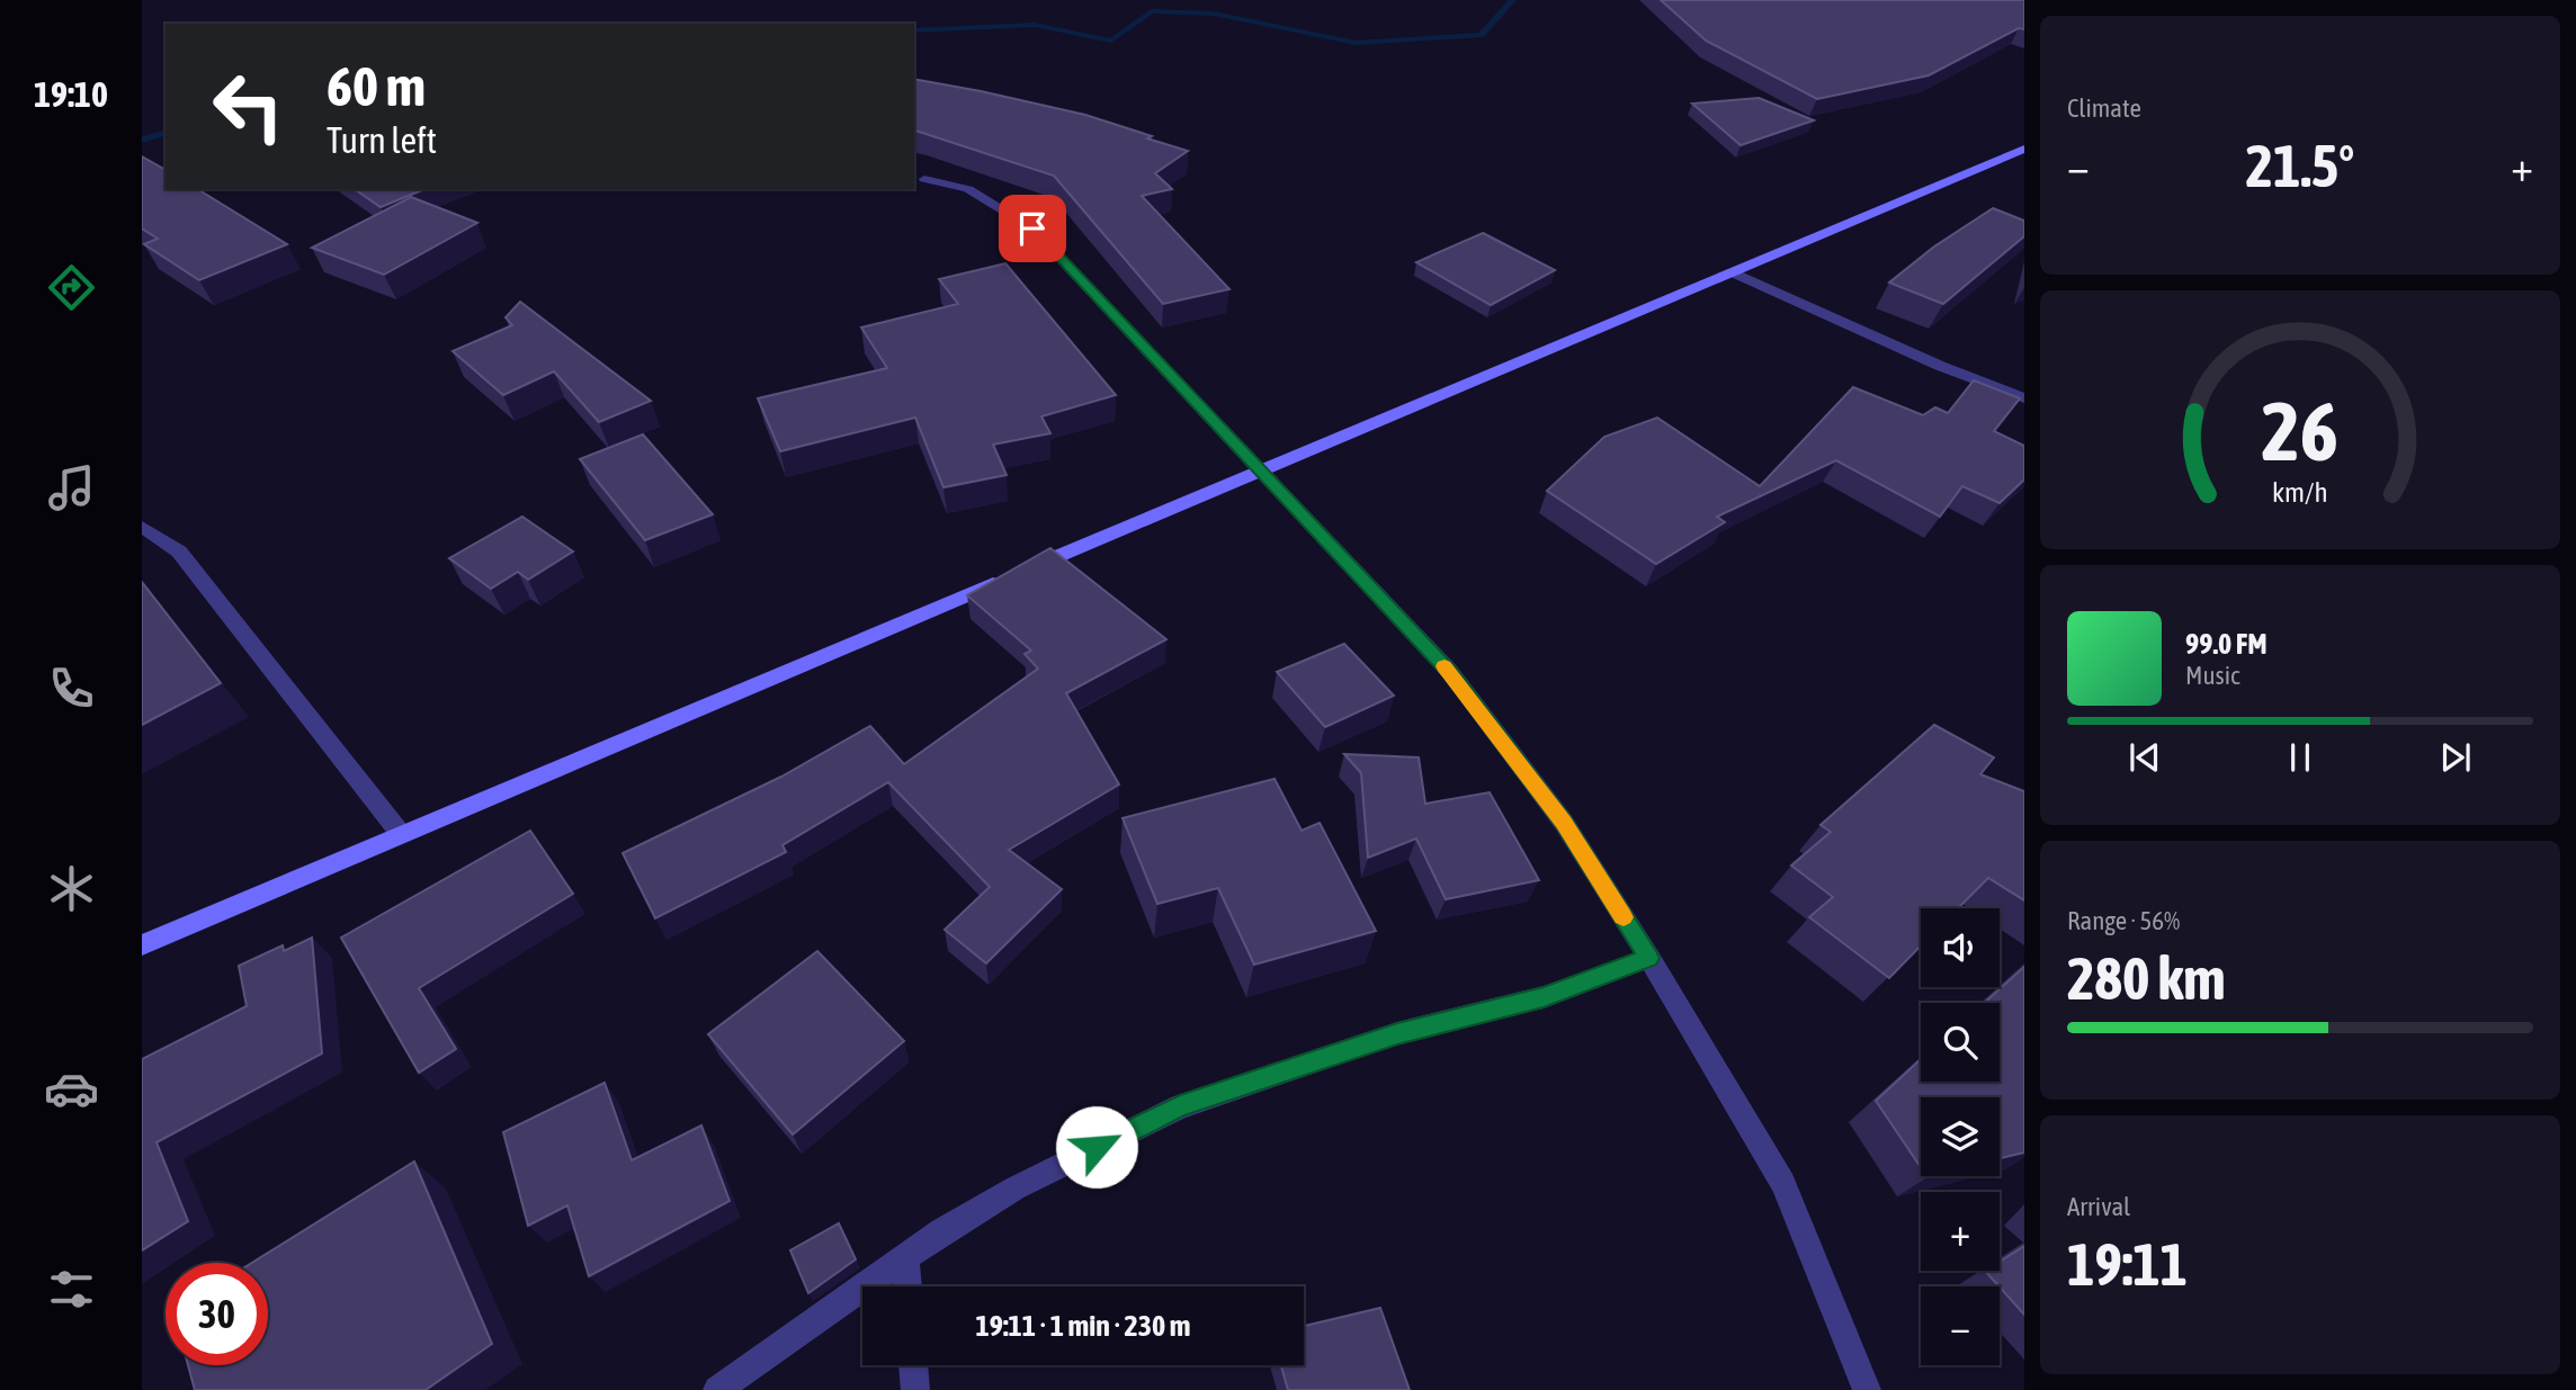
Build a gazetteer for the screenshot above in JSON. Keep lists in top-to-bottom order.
{
  "page": {
    "tabs": "19:10",
    "tile": [
      "Climate",
      ["Range · 56%", "280 km"],
      ["Arrival", "19:11"]
    ],
    "turn": ["60 m", "Turn left"],
    "heat": ["−", "21.5°", "+"],
    "song": ["99.0 FM", "Music"],
    "map_buttons": ["+", "−"],
    "limit": "30",
    "trip": "19:11 · 1 min · 230 m",
    "gauge": ["26", "km/h"]
  }
}
